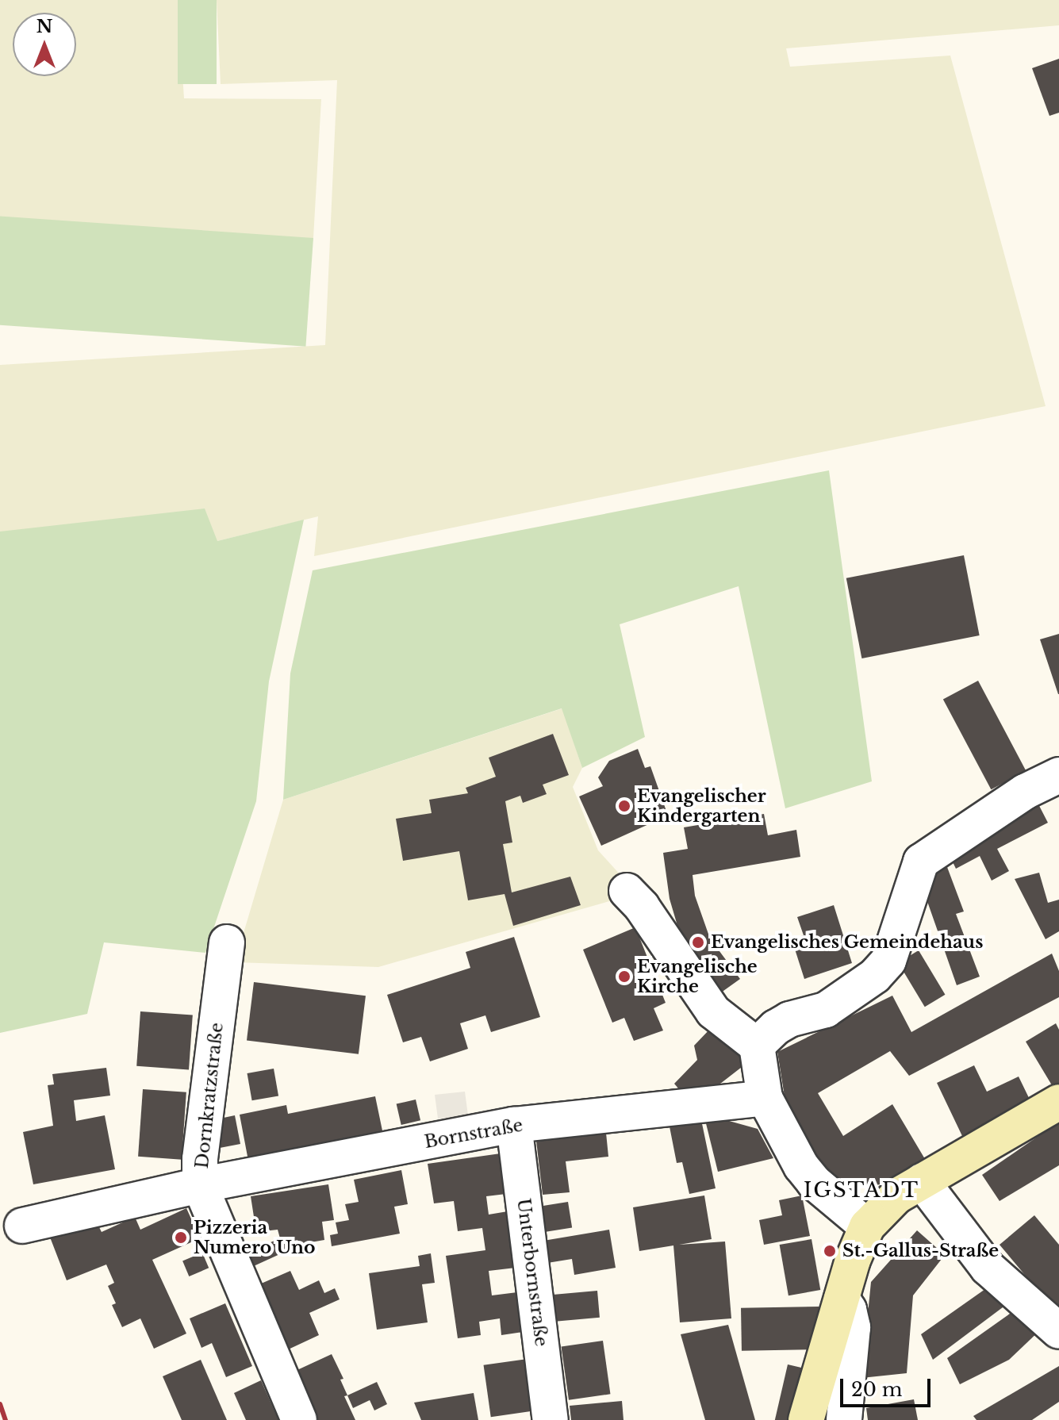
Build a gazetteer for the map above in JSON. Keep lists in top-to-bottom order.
{
  "streets": {
    "street": ["Dornkratzstraße", "Bornstraße", "Unterbornstraße"]
  },
  "crossings": [
    ["Dornkratzstraße", "Bornstraße"],
    ["Bornstraße", "Unterbornstraße"]
  ],
  "districts": ["IGSTADT"],
  "places": [
    "Evangelischer Kindergarten",
    "Evangelisches Gemeindehaus",
    "Evangelische Kirche",
    "Pizzeria Numero Uno",
    "St.-Gallus-Straße"
  ],
  "scale_bar": "20 m",
  "north": "top"
}
